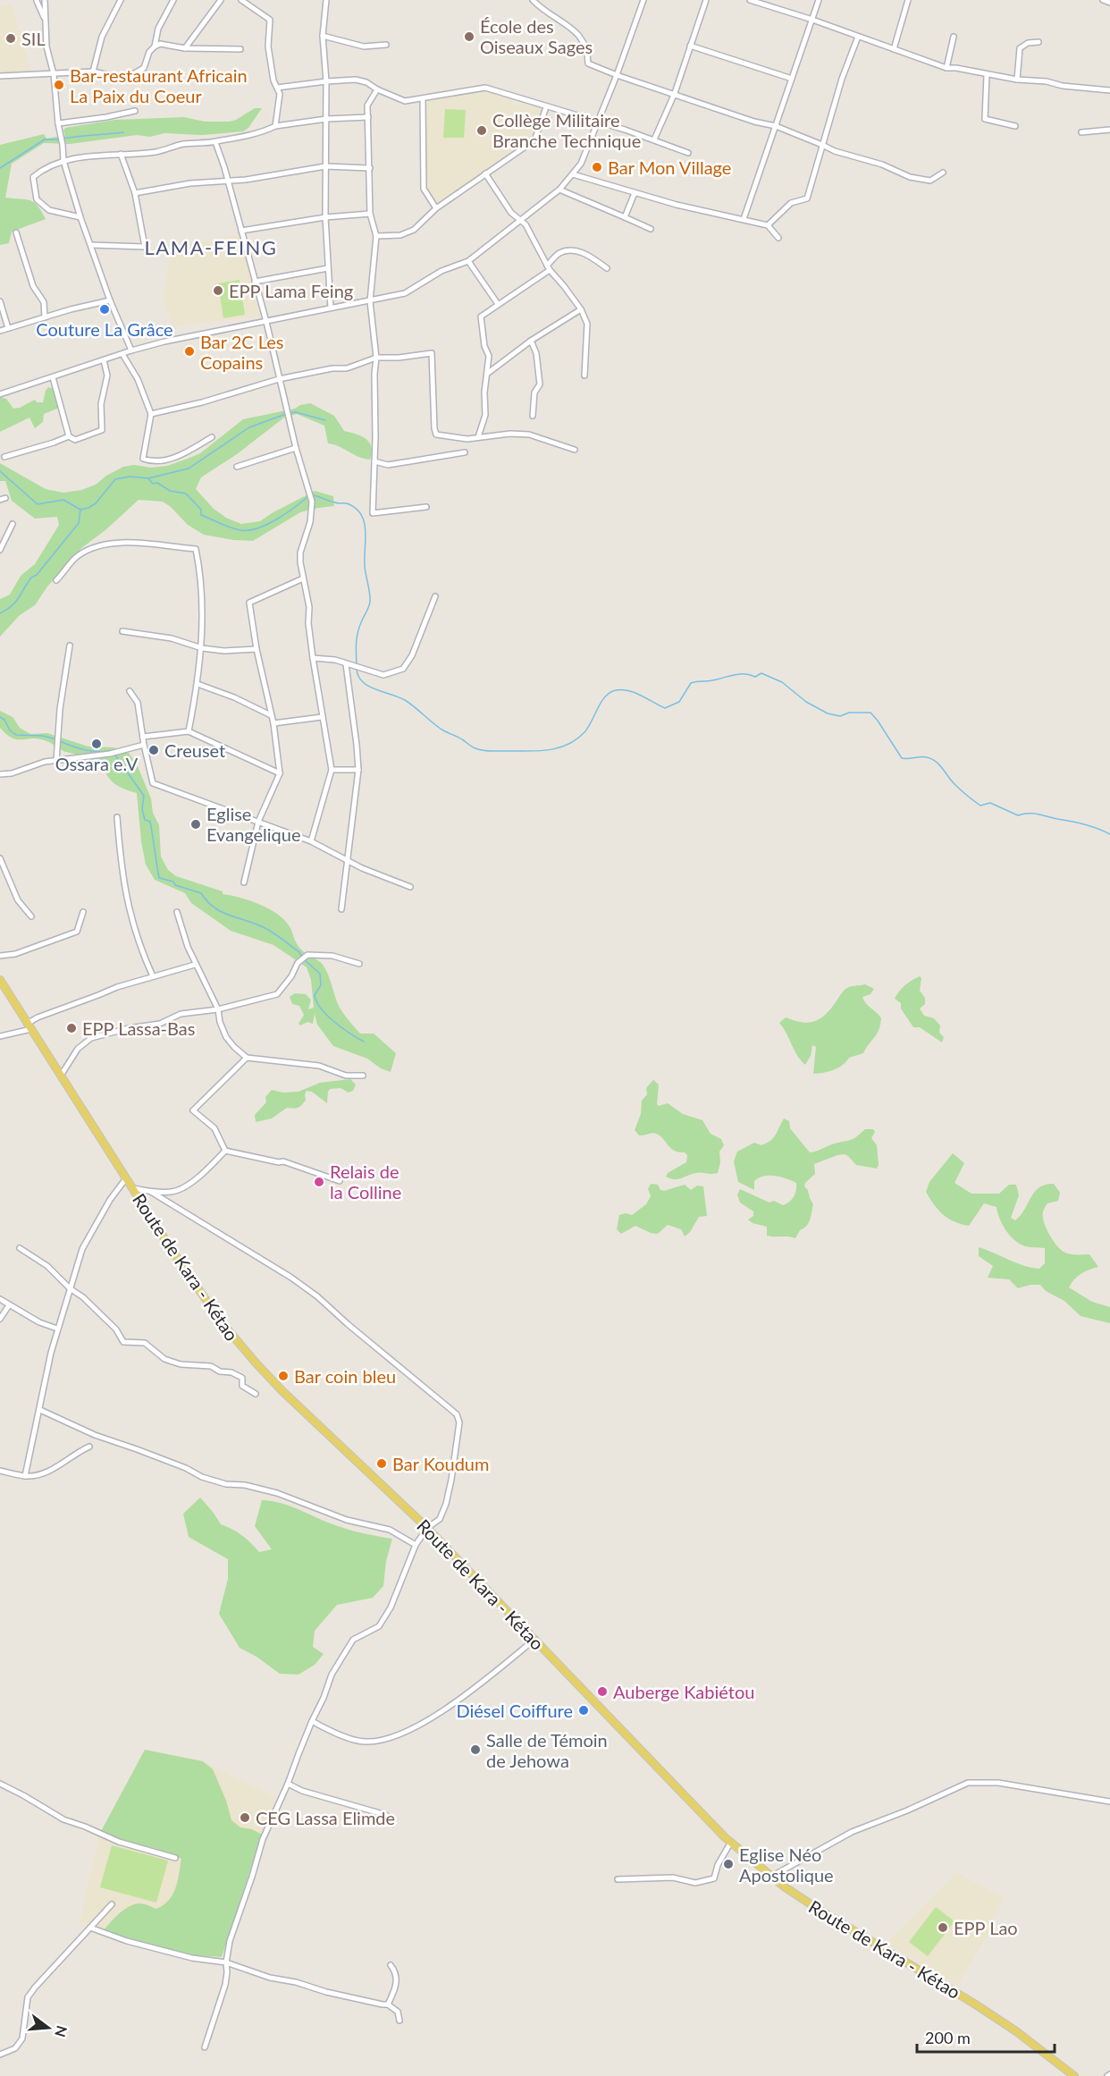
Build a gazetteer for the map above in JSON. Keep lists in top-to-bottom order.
{
  "streets": {
    "main road": ["Route de Kara - Kétao"]
  },
  "districts": ["LAMA-FEING"],
  "places": [
    "École des Oiseaux Sages",
    "SIL",
    "Bar-restaurant Africain La Paix du Coeur",
    "Collège Militaire Branche Technique",
    "Bar Mon Village",
    "EPP Lama Feing",
    "Couture La Grâce",
    "Bar 2C Les Copains",
    "Ossara e.V",
    "Creuset",
    "Eglise Evangelique",
    "EPP Lassa-Bas",
    "Relais de la Colline",
    "Bar coin bleu",
    "Bar Koudum",
    "Auberge Kabiétou",
    "Diésel Coiffure",
    "Salle de Témoin de Jehowa",
    "CEG Lassa Elimde",
    "Eglise Néo Apostolique",
    "EPP Lao"
  ],
  "scale_bar": "200 m",
  "north": "right"
}
